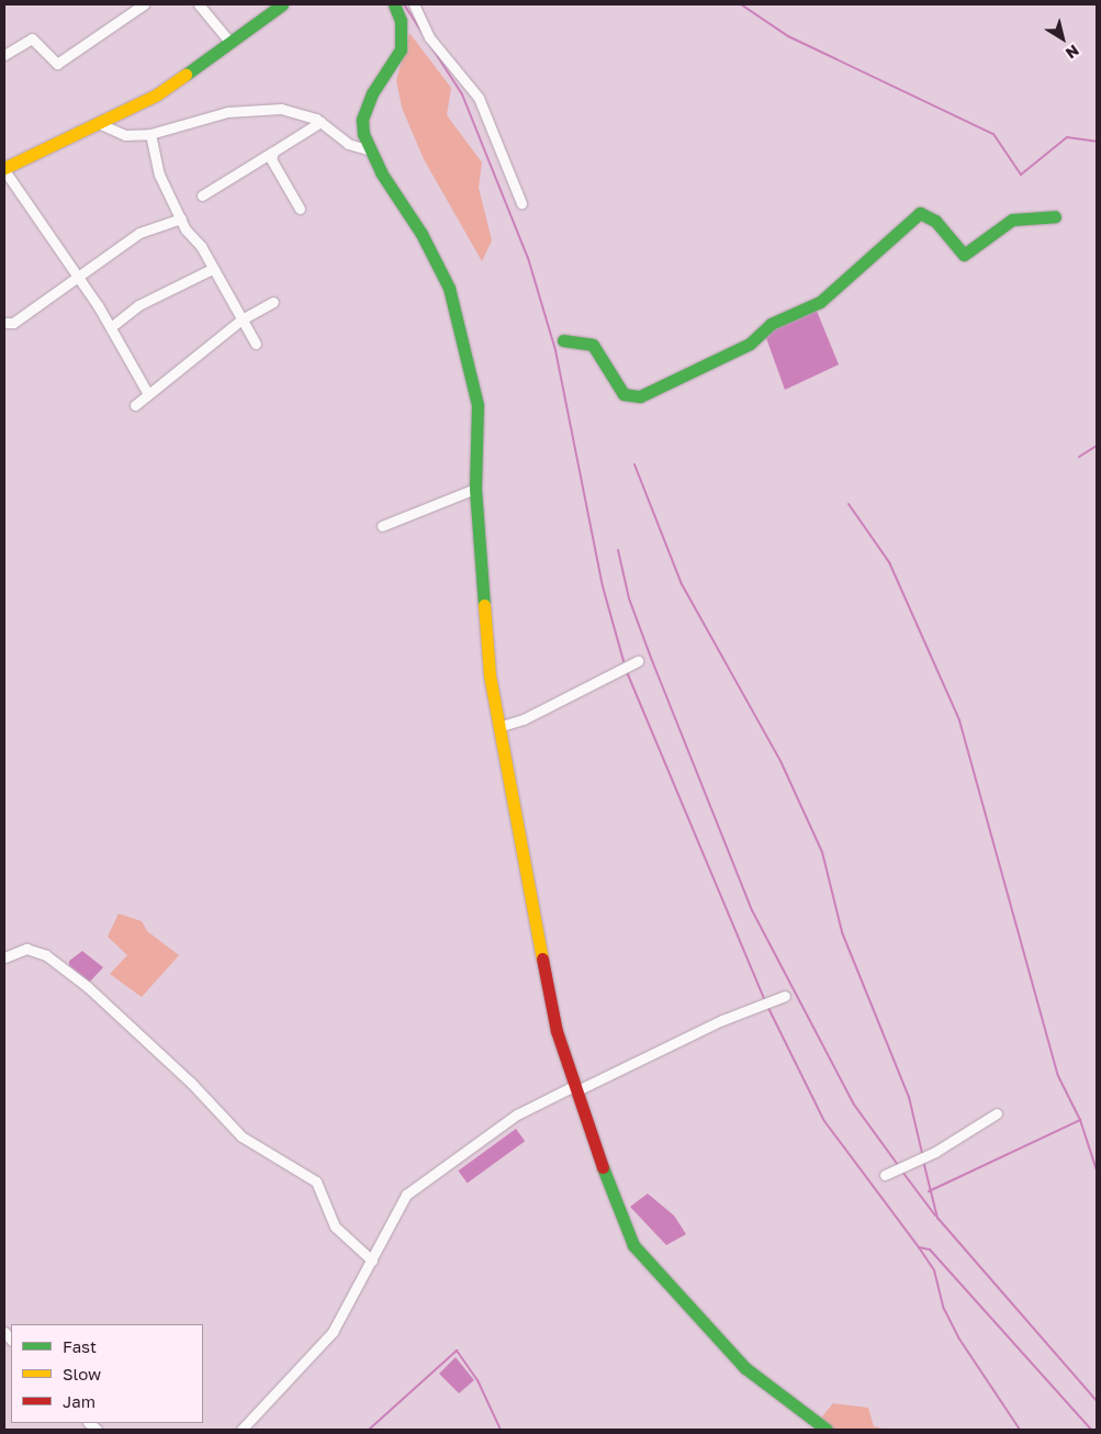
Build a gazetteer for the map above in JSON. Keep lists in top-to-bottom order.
{
  "legend": ["Fast", "Slow", "Jam"],
  "north": "bottom right"
}
